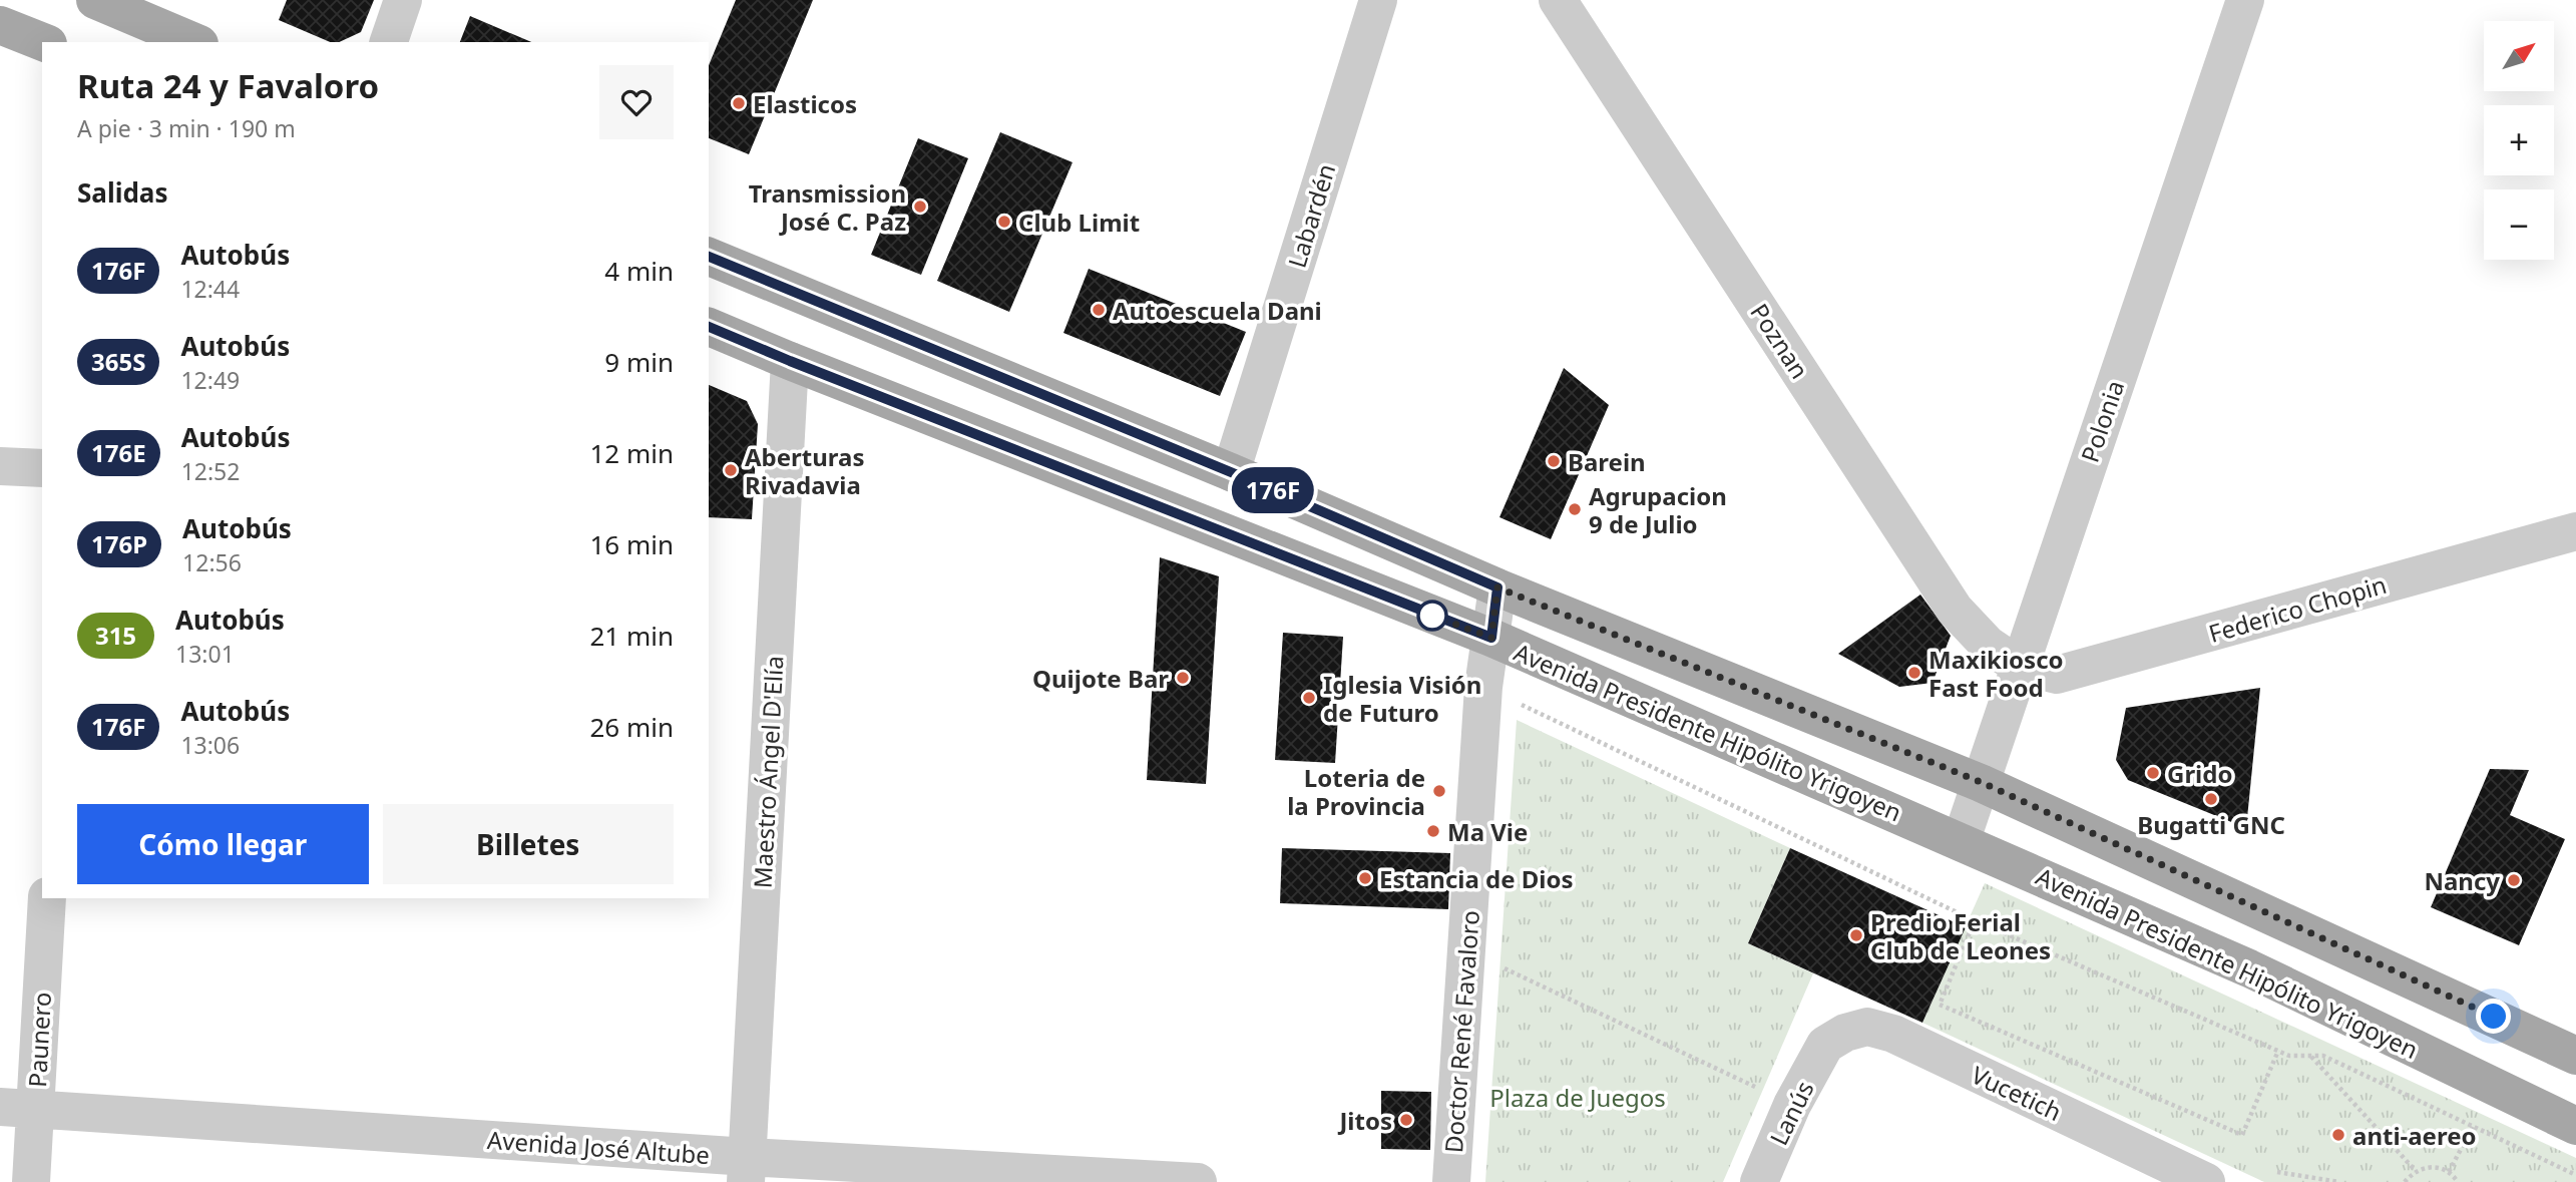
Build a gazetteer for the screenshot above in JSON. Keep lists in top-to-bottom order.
{
  "streets": {
    "main road": ["Avenida Presidente Hipólito Yrigoyen"],
    "street": [
      "Labardén",
      "Poznan",
      "Polonia",
      "Federico Chopin",
      "Maestro Ángel D'Elía",
      "Doctor René Favaloro",
      "Paunero",
      "Vucetich",
      "Lanús",
      "Avenida José Altube"
    ]
  },
  "crossings": [
    ["Poznan", "Polonia"],
    ["Poznan", "Federico Chopin"],
    ["Polonia", "Federico Chopin"],
    ["Polonia", "Avenida Presidente Hipólito Yrigoyen"],
    ["Avenida Presidente Hipólito Yrigoyen", "Maestro Ángel D'Elía"],
    ["Avenida Presidente Hipólito Yrigoyen", "Doctor René Favaloro"],
    ["Maestro Ángel D'Elía", "Avenida José Altube"],
    ["Paunero", "Avenida José Altube"],
    ["Vucetich", "Lanús"]
  ],
  "parks": ["Plaza de Juegos"],
  "places": [
    "Elasticos",
    "Transmission José C. Paz",
    "Club Limit",
    "Autoescuela Dani",
    "Barein",
    "Aberturas Rivadavia",
    "Agrupacion 9 de Julio",
    "Maxikiosco Fast Food",
    "Quijote Bar",
    "Iglesia Visión de Futuro",
    "Grido",
    "Loteria de la Provincia",
    "Bugatti GNC",
    "Ma Vie",
    "Estancia de Dios",
    "Nancy",
    "Predio Ferial Club de Leones",
    "Jitos",
    "anti-aereo"
  ],
  "lines": ["bus line 176F"],
  "north": "top right",
  "page": {
    "on_map": "176F",
    "map_buttons": ["+", "−"],
    "heading": [
      ["Ruta 24 y Favaloro", "A pie · 3 min · 190 m"],
      "Salidas"
    ],
    "list": [
      {
        "mark": "176F",
        "name": "Autobús",
        "note": "12:44",
        "value": "4 min"
      },
      {
        "mark": "365S",
        "name": "Autobús",
        "note": "12:49",
        "value": "9 min"
      },
      {
        "mark": "176E",
        "name": "Autobús",
        "note": "12:52",
        "value": "12 min"
      },
      {
        "mark": "176P",
        "name": "Autobús",
        "note": "12:56",
        "value": "16 min"
      },
      {
        "mark": "315",
        "name": "Autobús",
        "note": "13:01",
        "value": "21 min"
      },
      {
        "mark": "176F",
        "name": "Autobús",
        "note": "13:06",
        "value": "26 min"
      }
    ],
    "buttons": ["Cómo llegar", "Billetes"]
  }
}
